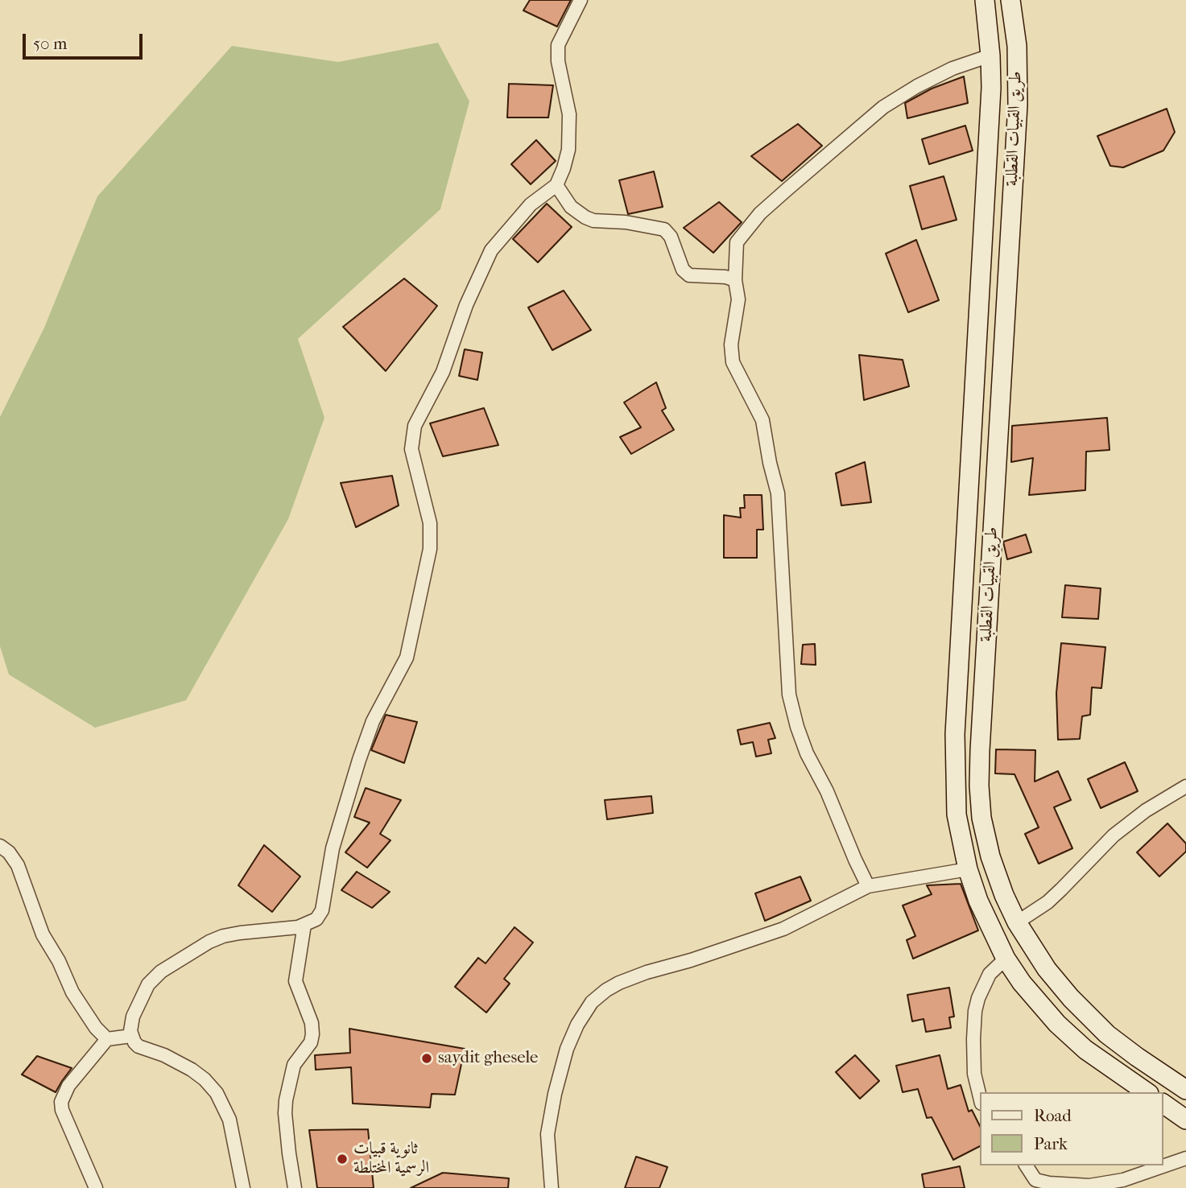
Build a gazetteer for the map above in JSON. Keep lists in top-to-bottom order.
{
  "streets": {
    "main road": ["طريق القبيات القطلبة"]
  },
  "places": ["saydit ghesele", "ثانوية قبيات الرسمية المختلطة"],
  "legend": ["Road", "Park"],
  "scale_bar": "50 m"
}
